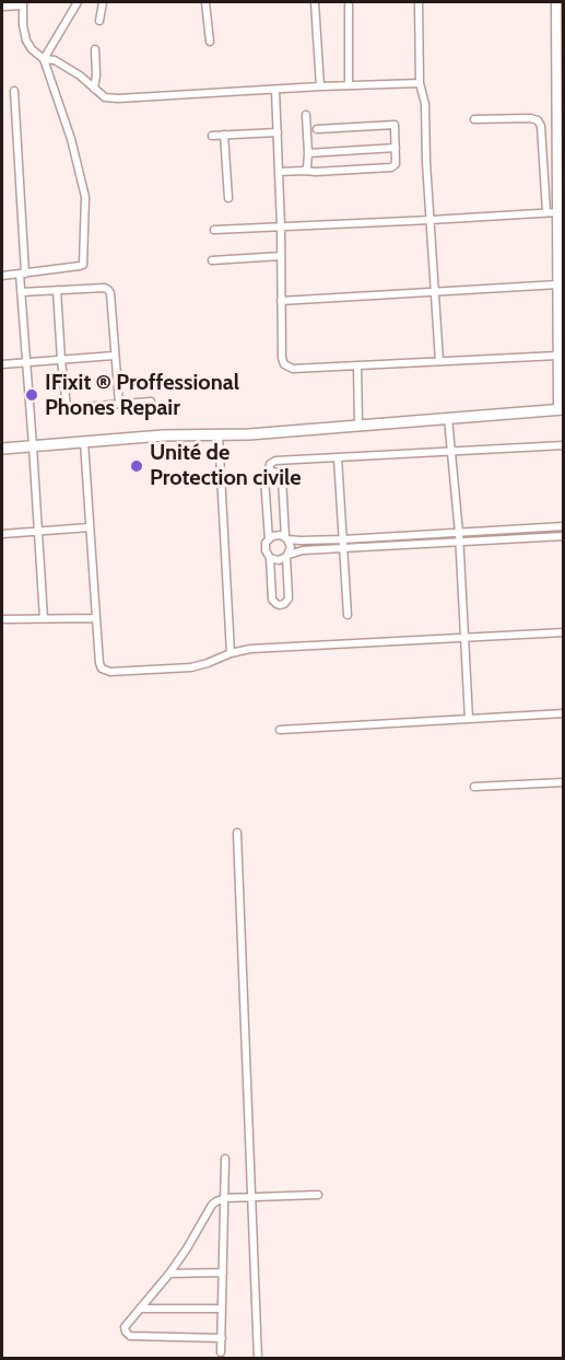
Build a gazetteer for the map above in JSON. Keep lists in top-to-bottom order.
{
  "places": ["IFixit ® Proffessional Phones Repair", "Unité de Protection civile"]
}
